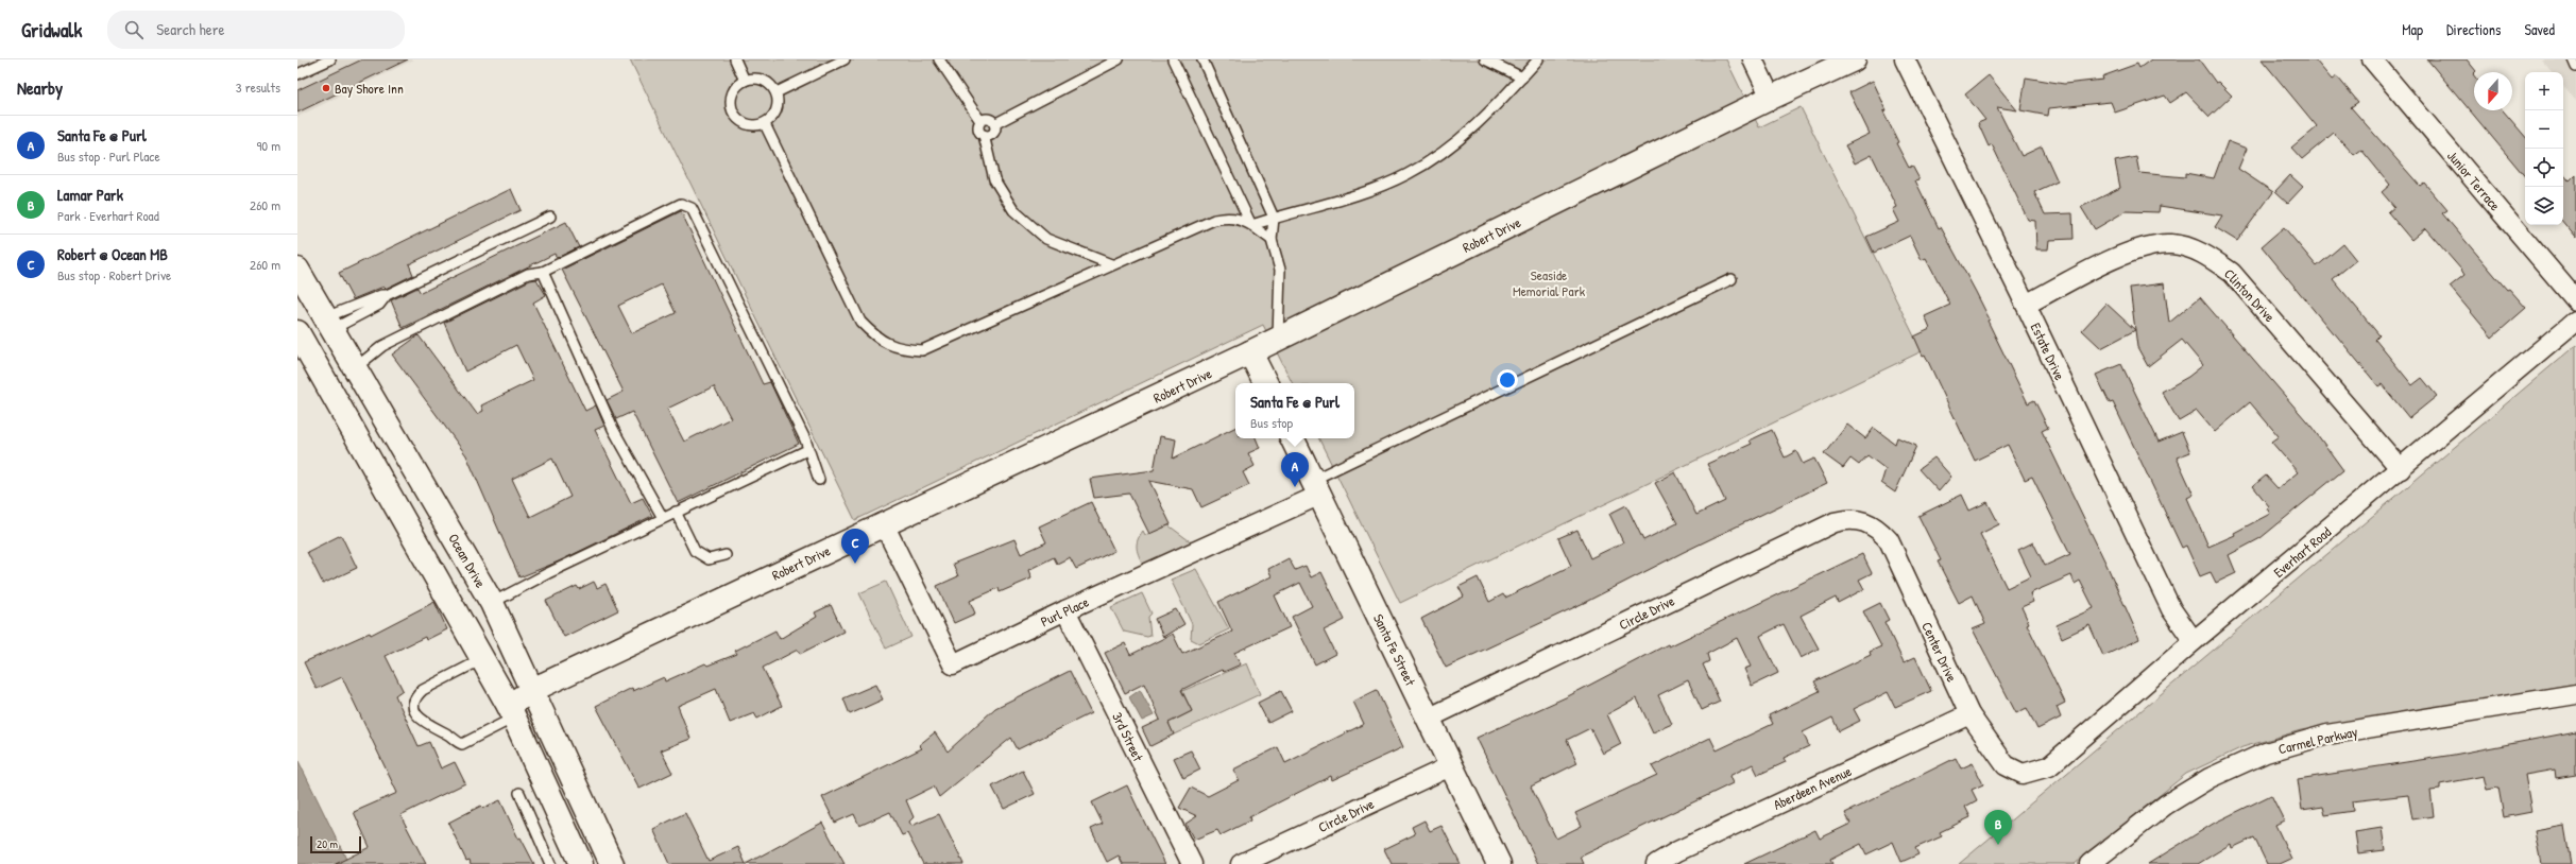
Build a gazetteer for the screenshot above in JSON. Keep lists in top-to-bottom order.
{
  "streets": {
    "street": [
      "Junior Terrace",
      "Robert Drive",
      "Clinton Drive",
      "Estate Drive",
      "Everhart Road",
      "Ocean Drive",
      "Purl Place",
      "Circle Drive",
      "Santa Fe Street",
      "Center Drive",
      "3rd Street",
      "Carmel Parkway",
      "Aberdeen Avenue"
    ]
  },
  "crossings": [
    ["Robert Drive", "Ocean Drive"],
    ["Robert Drive", "Purl Place"],
    ["Clinton Drive", "Estate Drive"],
    ["Clinton Drive", "Everhart Road"],
    ["Estate Drive", "Everhart Road"],
    ["Everhart Road", "Center Drive"],
    ["Purl Place", "Santa Fe Street"],
    ["Purl Place", "3rd Street"],
    ["Circle Drive", "Santa Fe Street"],
    ["Circle Drive", "Center Drive"],
    ["Center Drive", "Aberdeen Avenue"]
  ],
  "parks": ["Seaside Memorial Park"],
  "places": ["Bay Shore Inn"],
  "scale_bar": "20 m",
  "north": "bottom",
  "page": {
    "header": "Gridwalk",
    "search": "Search here",
    "nav": ["Map", "Directions", "Saved"],
    "heading": ["Nearby", "3 results"],
    "map_buttons": ["+", "−"],
    "list": [
      {
        "mark": "A",
        "name": "Santa Fe @ Purl",
        "note": "Bus stop · Purl Place",
        "value": "90 m"
      },
      {
        "mark": "B",
        "name": "Lamar Park",
        "note": "Park · Everhart Road",
        "value": "260 m"
      },
      {
        "mark": "C",
        "name": "Robert @ Ocean MB",
        "note": "Bus stop · Robert Drive",
        "value": "260 m"
      }
    ],
    "popup": ["Santa Fe @ Purl", "Bus stop"],
    "pins": ["A", "C", "B"],
    "scale": "20 m"
  }
}
